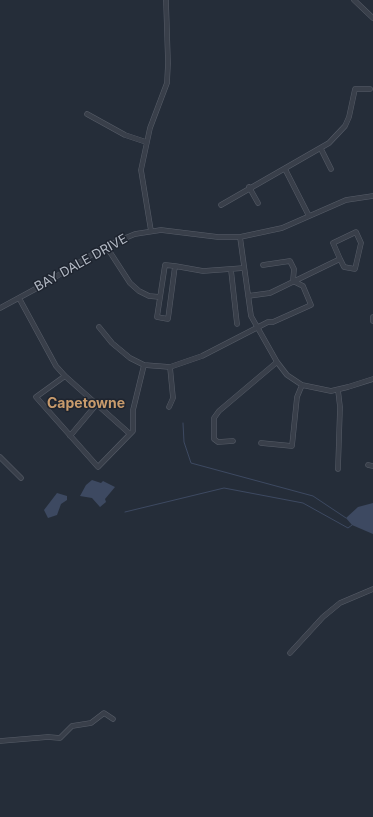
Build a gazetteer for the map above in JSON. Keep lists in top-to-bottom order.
{
  "streets": {
    "street": ["BAY DALE DRIVE"]
  },
  "districts": ["Capetowne"]
}
